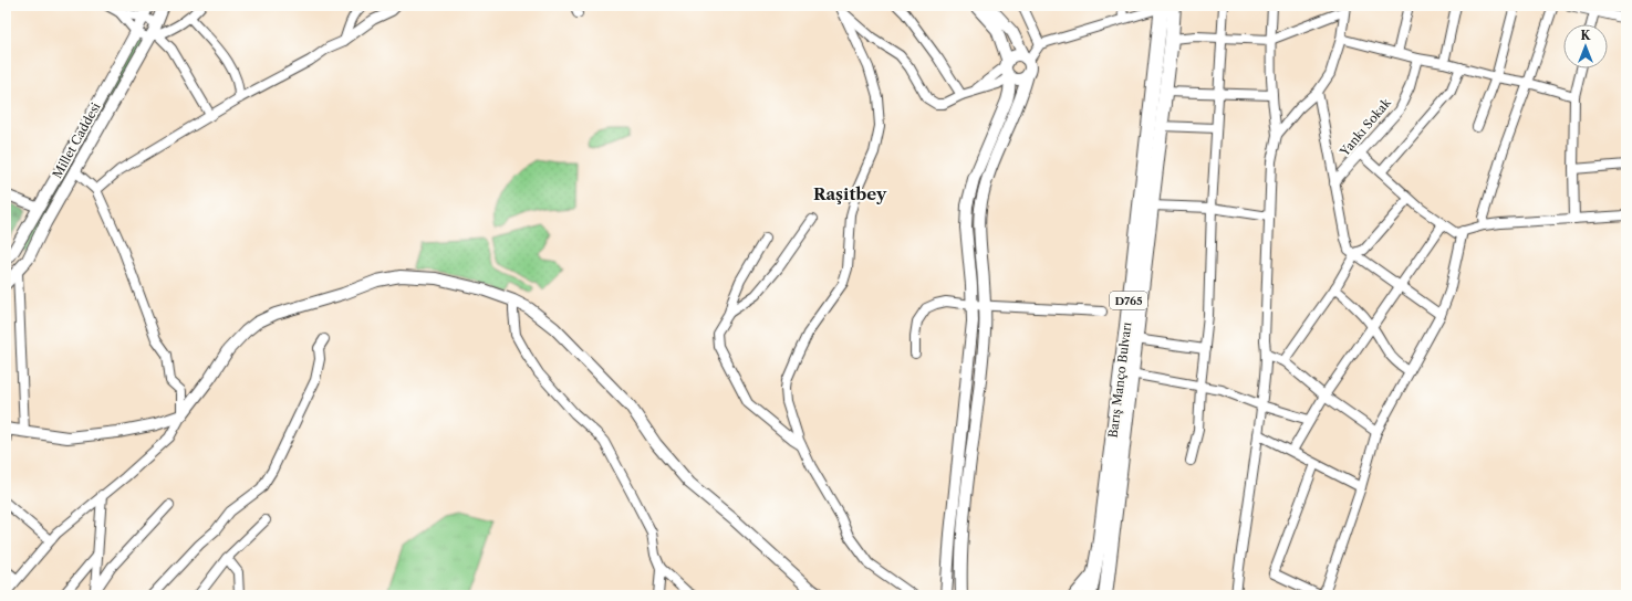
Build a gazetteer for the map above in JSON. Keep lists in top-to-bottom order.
{
  "streets": {
    "highway": ["D765", "Barış Manço Bulvarı"],
    "main road": ["Millet Caddesi"],
    "street": ["Yankı Sokak"]
  },
  "districts": ["Raşitbey"],
  "north": "top"
}
